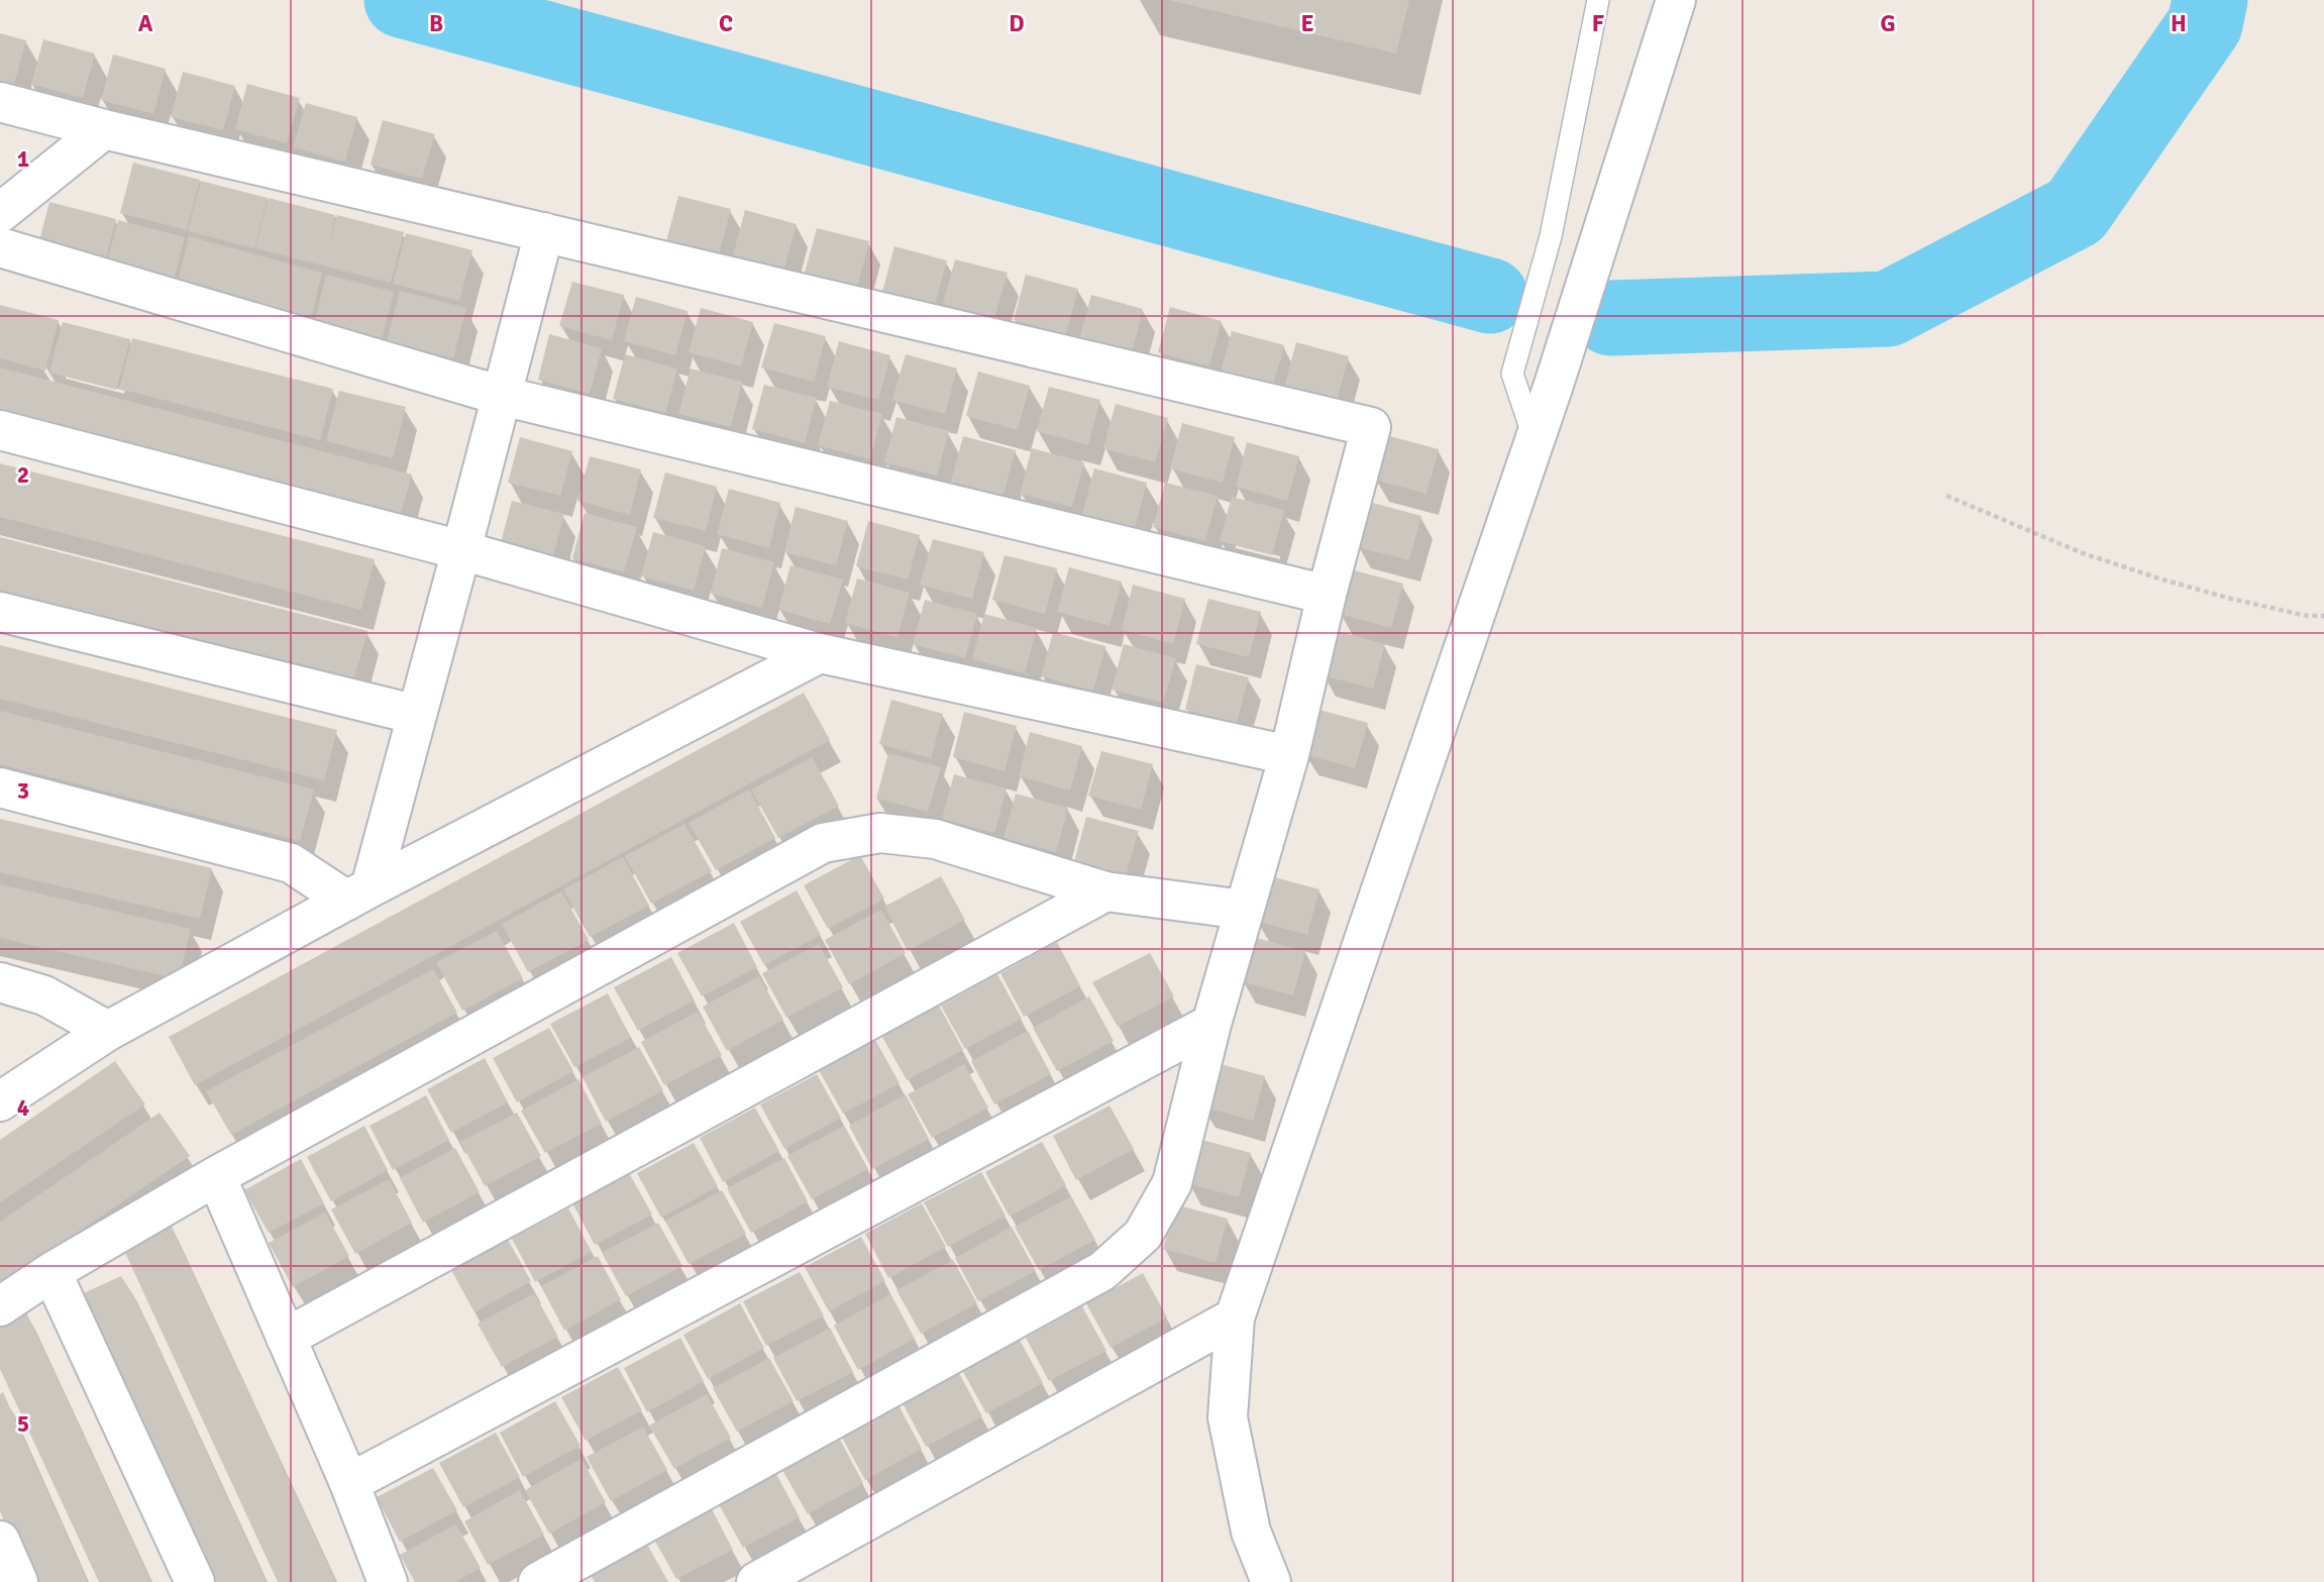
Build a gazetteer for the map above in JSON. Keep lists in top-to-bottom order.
{
  "grid": {
    "columns": [
      "A",
      "B",
      "C",
      "D",
      "E",
      "F",
      "G",
      "H"
    ],
    "rows": [
      "1",
      "2",
      "3",
      "4",
      "5"
    ]
  }
}
